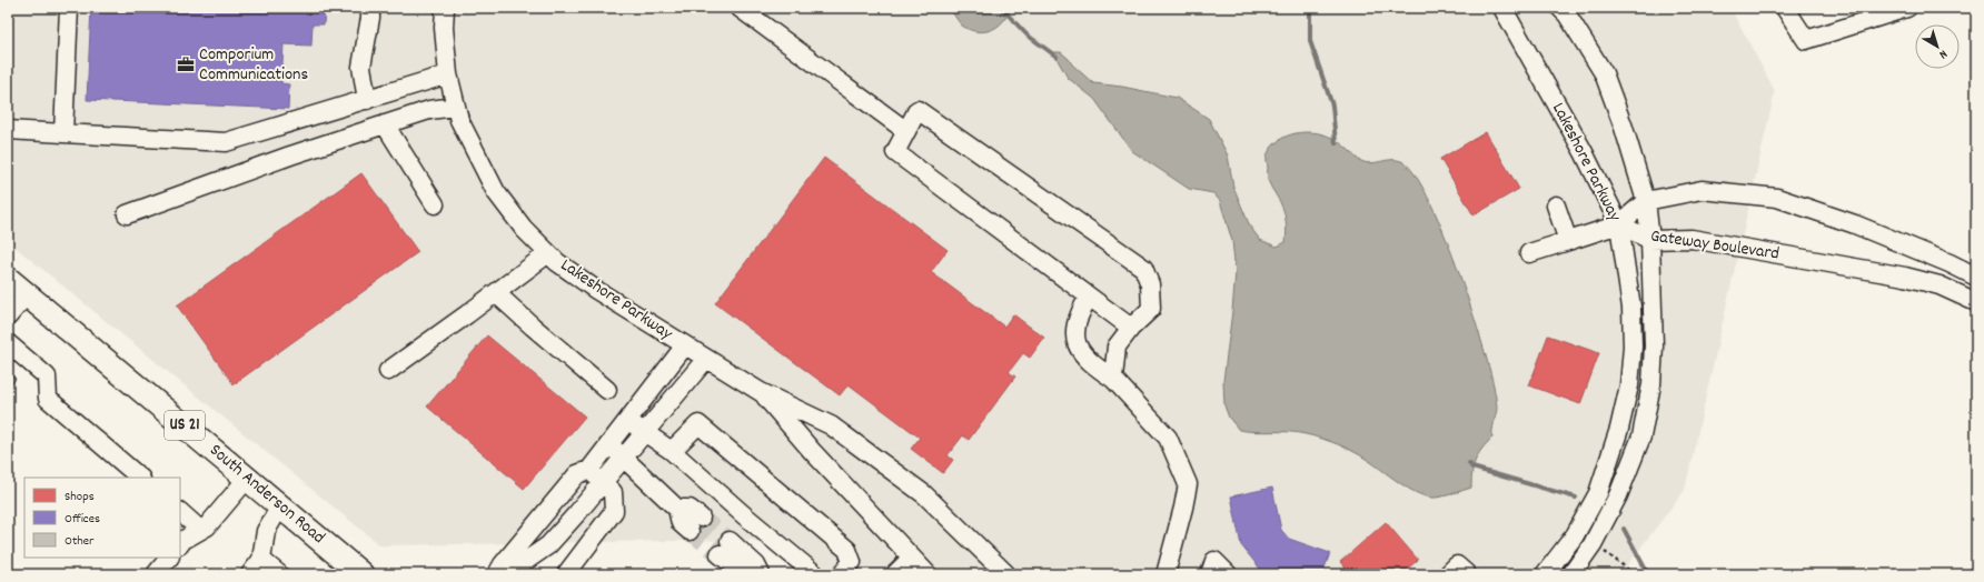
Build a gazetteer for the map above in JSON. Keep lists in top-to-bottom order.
{
  "streets": {
    "main road": ["US 21", "South Anderson Road"],
    "street": ["Lakeshore Parkway", "Gateway Boulevard"]
  },
  "crossings": [
    ["Lakeshore Parkway", "Gateway Boulevard"]
  ],
  "places": {
    "office": ["Comporium Communications"]
  },
  "legend": ["Shops", "Offices", "Other"],
  "north": "bottom right"
}
